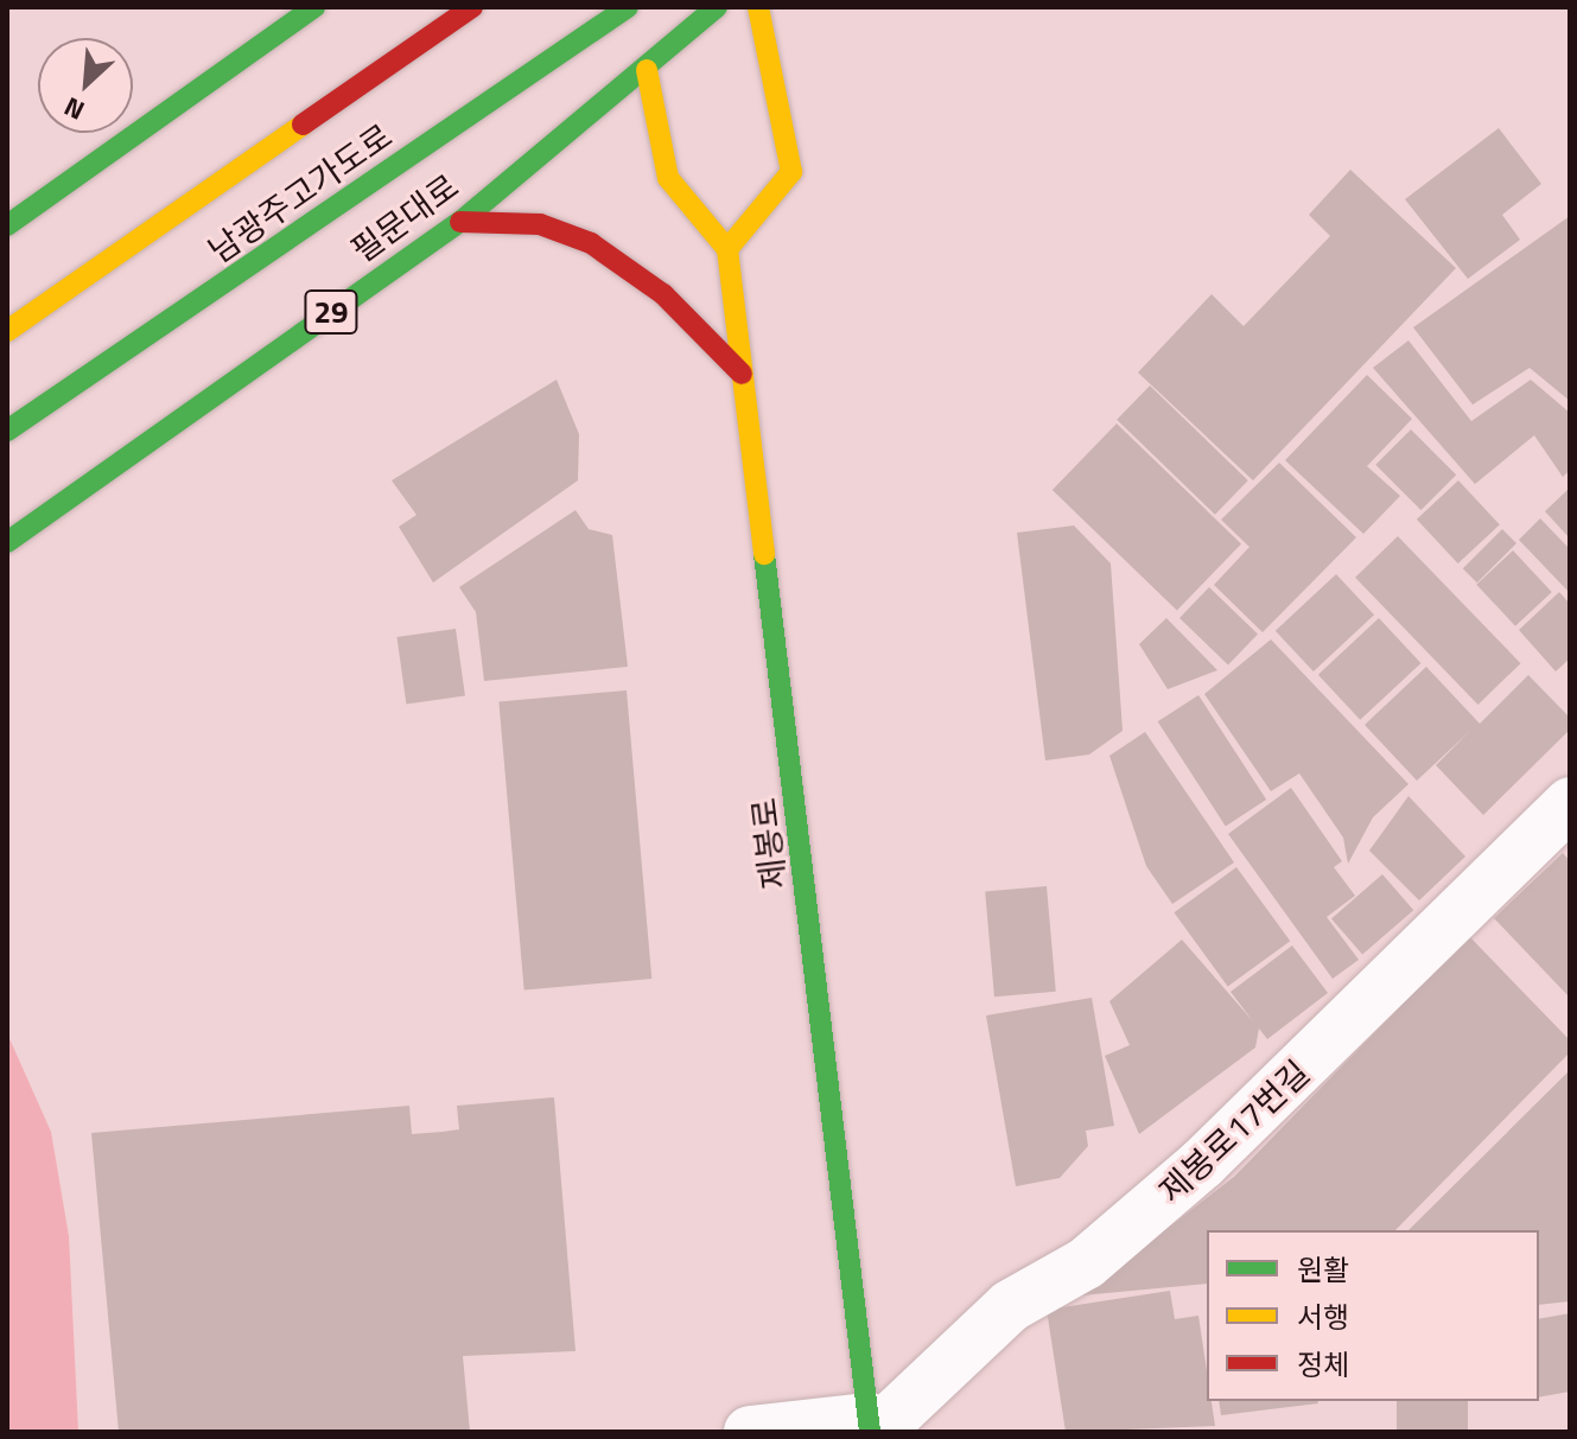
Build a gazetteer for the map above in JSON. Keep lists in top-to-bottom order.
{
  "streets": {
    "main road": [
      "남광주고가도로",
      "필문대로",
      "29",
      "제봉로"
    ],
    "street": ["제봉로17번길"]
  },
  "crossings": [
    ["제봉로", "제봉로17번길"]
  ],
  "legend": ["원활", "서행", "정체"],
  "north": "bottom left"
}
